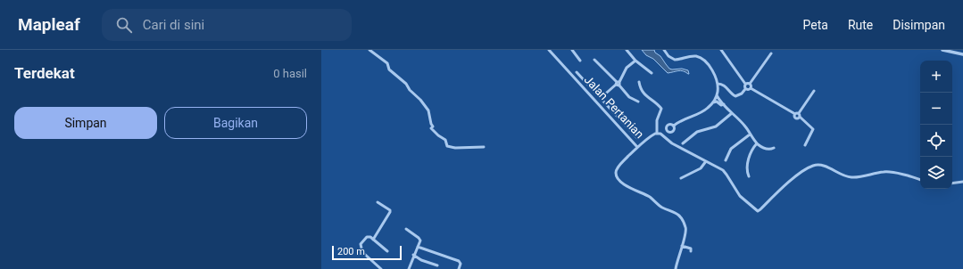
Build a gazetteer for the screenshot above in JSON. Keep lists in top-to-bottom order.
{
  "streets": {
    "street": ["Jalan Pertanian"]
  },
  "scale_bar": "200 m",
  "page": {
    "header": "Mapleaf",
    "search": "Cari di sini",
    "nav": ["Peta", "Rute", "Disimpan"],
    "heading": ["Terdekat", "0 hasil"],
    "map_buttons": ["+", "−"],
    "buttons": ["Simpan", "Bagikan"],
    "scale": "200 m"
  }
}
